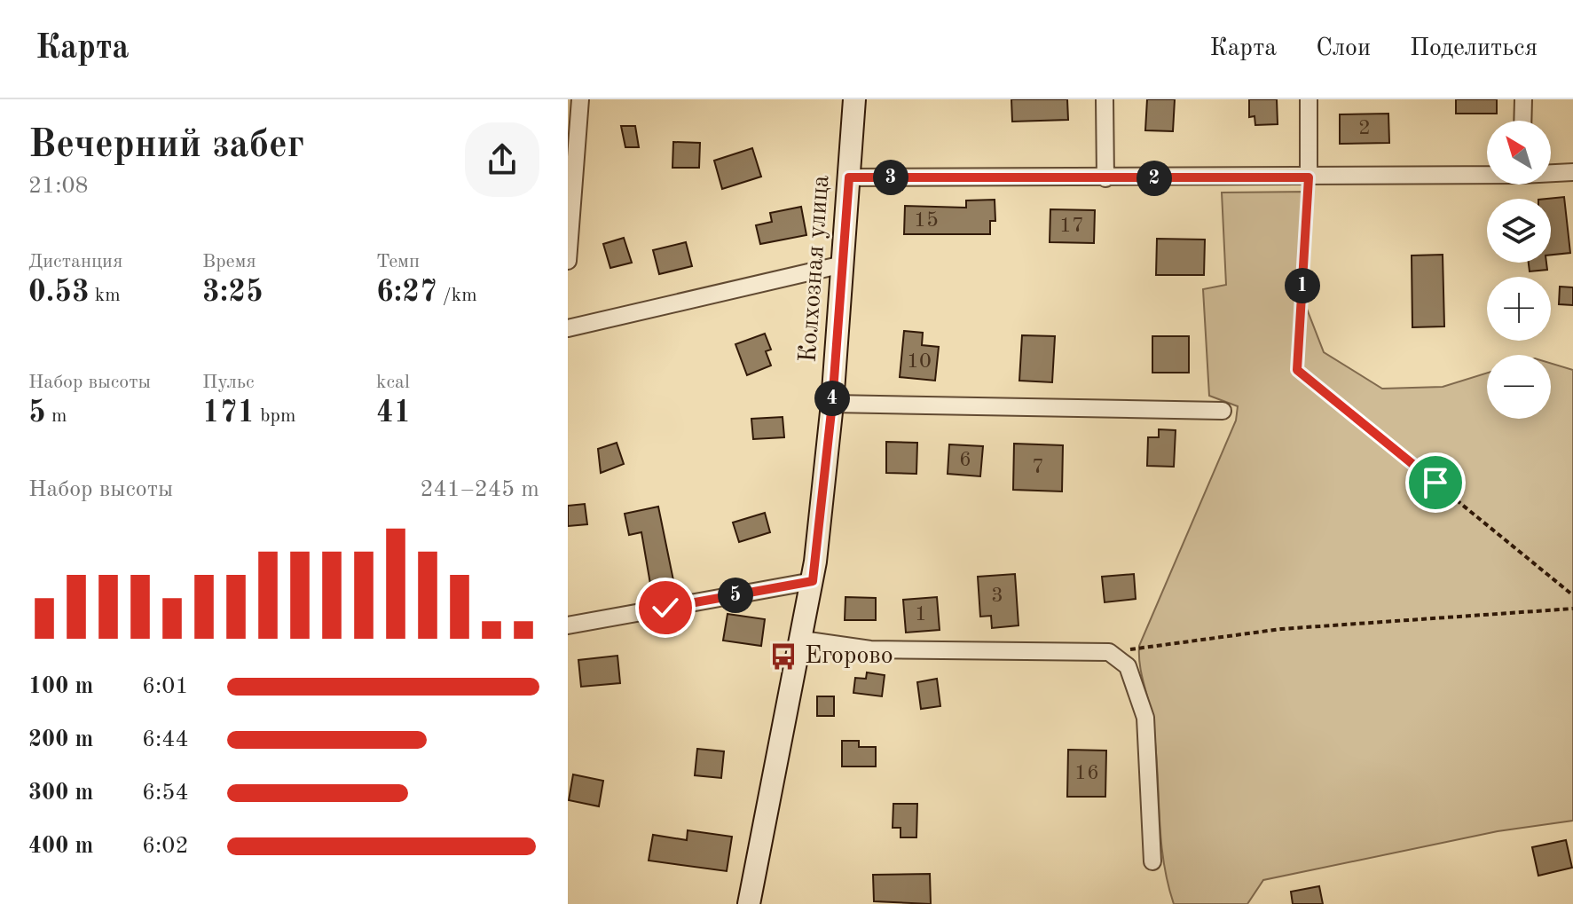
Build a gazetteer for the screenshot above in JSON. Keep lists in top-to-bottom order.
{
  "streets": {
    "main road": ["Колхозная улица"]
  },
  "places": {
    "bus stop": ["Егорово"]
  },
  "house_numbers": [
    "2",
    "15",
    "17",
    "10",
    "6",
    "7",
    "3",
    "1",
    "16"
  ],
  "north": "top left",
  "page": {
    "header": "Карта",
    "nav": ["Карта", "Слои", "Поделиться"],
    "heading": ["Вечерний забег", "21:08"],
    "map_buttons": ["+", "−"],
    "pins": [
      "3",
      "2",
      "1",
      "4",
      "5"
    ],
    "stats": [
      ["Дистанция", "0.53 km"],
      ["Время", "3:25"],
      ["Темп", "6:27 /km"],
      ["Набор высоты", "5 m"],
      ["Пульс", "171 bpm"],
      ["kcal", "41"]
    ],
    "chart": ["Набор высоты", "241–245 m"],
    "list": [
      {
        "name": "100 m",
        "note": "6:01"
      },
      {
        "name": "200 m",
        "note": "6:44"
      },
      {
        "name": "300 m",
        "note": "6:54"
      },
      {
        "name": "400 m",
        "note": "6:02"
      }
    ]
  }
}
